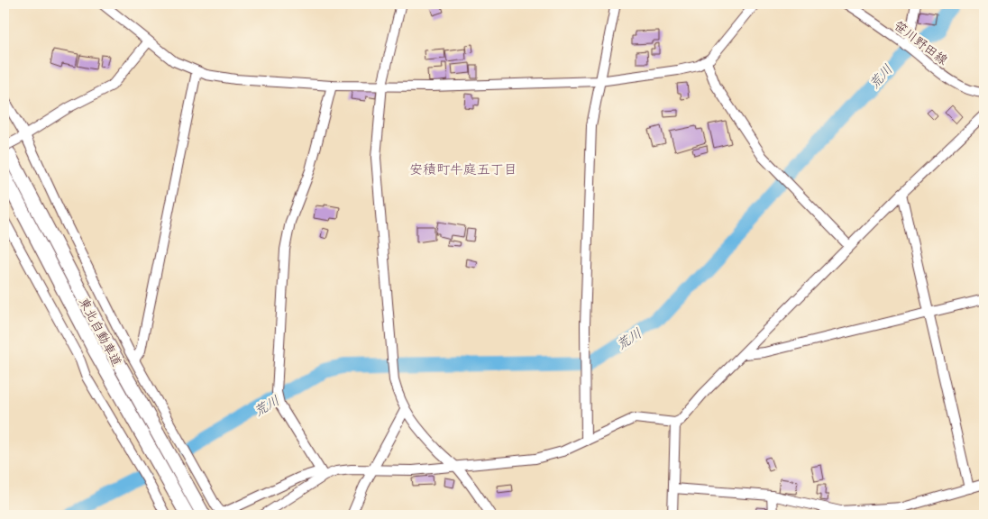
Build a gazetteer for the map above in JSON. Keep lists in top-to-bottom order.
{
  "streets": {
    "highway": ["東北自動車道"],
    "street": ["笹川野田線"]
  },
  "districts": ["安積町牛庭五丁目"],
  "water": ["荒川"]
}
